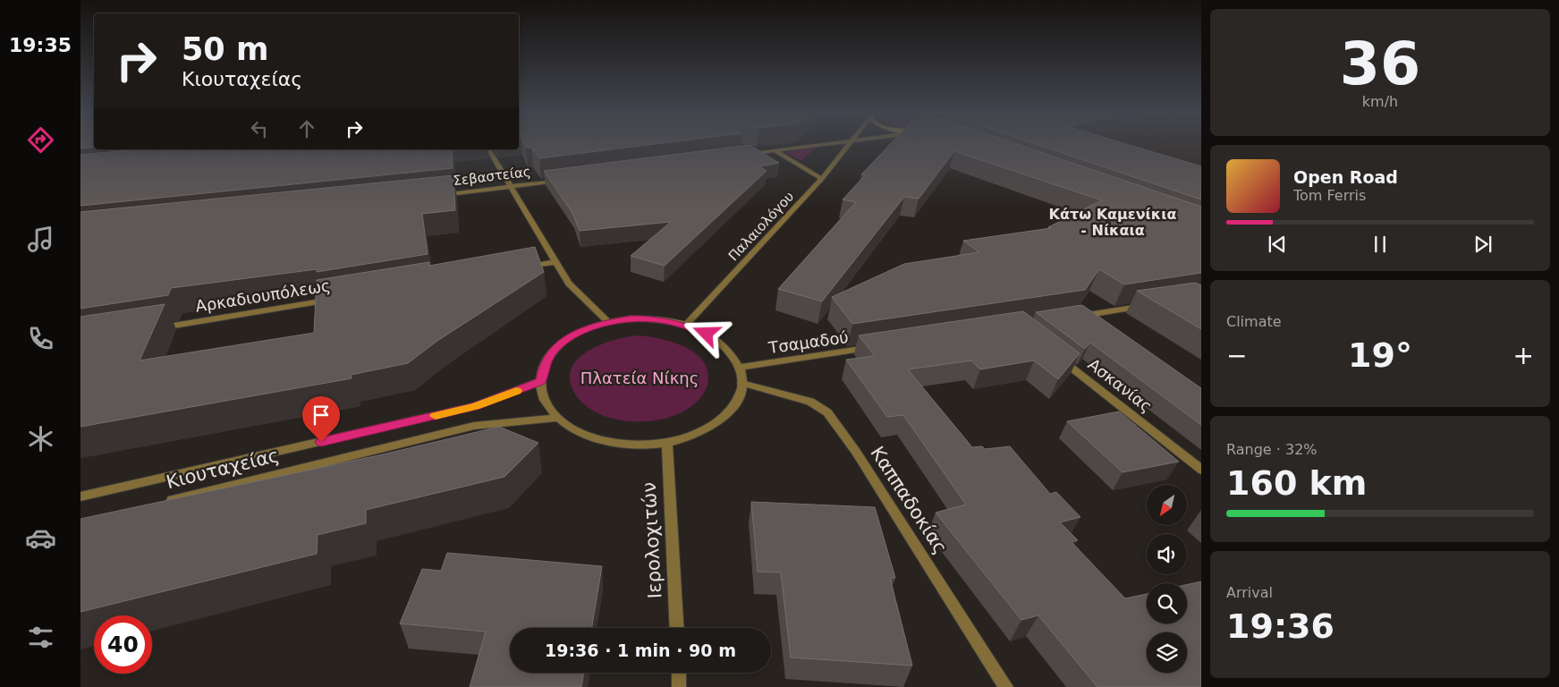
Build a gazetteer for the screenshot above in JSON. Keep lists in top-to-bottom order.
{
  "streets": {
    "street": [
      "Σεβαστείας",
      "Παλαιολόγου",
      "Αρκαδιουπόλεως",
      "Τσαμαδού",
      "Ασκανίας",
      "Κιουταχείας",
      "Καππαδοκίας",
      "Ιερολοχιτών"
    ]
  },
  "districts": ["Κάτω Καμενίκια - Νίκαια"],
  "parks": ["Πλατεία Νίκης"],
  "north": "bottom left",
  "page": {
    "tabs": "19:35",
    "tile": [
      ["36", "km/h"],
      "Climate",
      ["Range · 32%", "160 km"],
      ["Arrival", "19:36"]
    ],
    "turn": ["50 m", "Κιουταχείας"],
    "song": ["Open Road", "Tom Ferris"],
    "heat": ["−", "19°", "+"],
    "limit": "40",
    "trip": "19:36 · 1 min · 90 m"
  }
}
